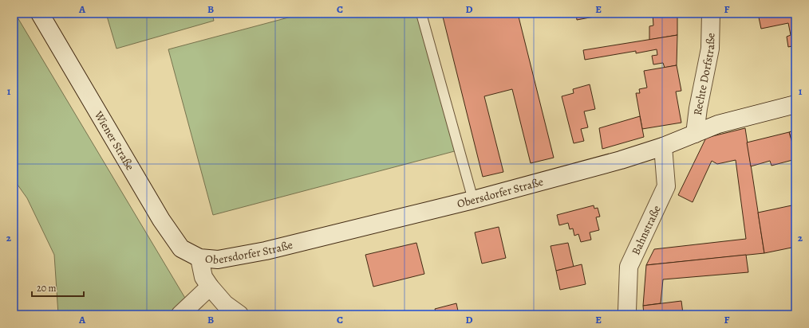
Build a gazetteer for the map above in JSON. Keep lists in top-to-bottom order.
{
  "streets": {
    "street": [
      "Rechte Dorfstraße",
      "Wiener Straße",
      "Obersdorfer Straße",
      "Bahnstraße"
    ]
  },
  "crossings": [
    ["Rechte Dorfstraße", "Obersdorfer Straße"],
    ["Wiener Straße", "Obersdorfer Straße"],
    ["Obersdorfer Straße", "Bahnstraße"]
  ],
  "scale_bar": "20 m",
  "grid": {
    "columns": [
      "A",
      "B",
      "C",
      "D",
      "E",
      "F"
    ],
    "rows": ["1", "2"]
  }
}
